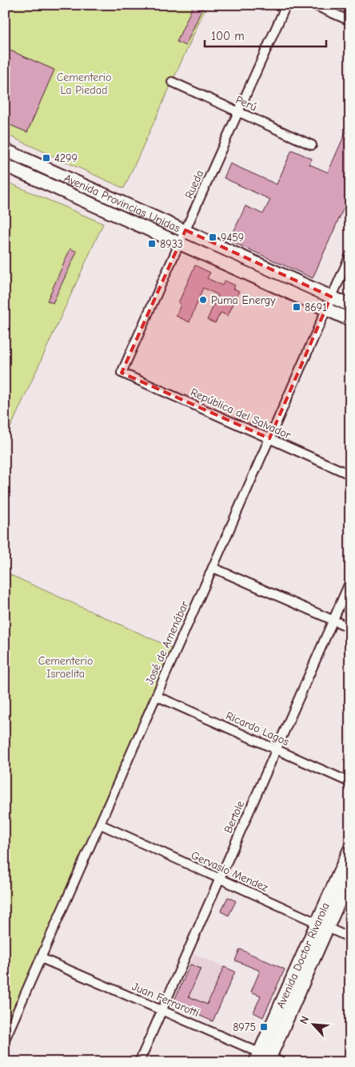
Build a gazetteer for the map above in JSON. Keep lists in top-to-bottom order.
{
  "streets": {
    "main road": ["Avenida Provincias Unidas", "Avenida Doctor Rivarola"],
    "street": [
      "Perú",
      "Rueda",
      "República del Salvador",
      "José de Amenábar",
      "Ricardo Lagos",
      "Bertole",
      "Gervasio Mendez",
      "Juan Ferrarotti"
    ]
  },
  "crossings": [
    ["Perú", "Rueda"],
    ["Rueda", "Avenida Provincias Unidas"],
    ["Rueda", "República del Salvador"],
    ["Avenida Provincias Unidas", "José de Amenábar"],
    ["República del Salvador", "José de Amenábar"],
    ["José de Amenábar", "Ricardo Lagos"],
    ["José de Amenábar", "Gervasio Mendez"],
    ["José de Amenábar", "Juan Ferrarotti"],
    ["Ricardo Lagos", "Bertole"],
    ["Bertole", "Gervasio Mendez"],
    ["Bertole", "Juan Ferrarotti"],
    ["Gervasio Mendez", "Avenida Doctor Rivarola"],
    ["Avenida Doctor Rivarola", "Juan Ferrarotti"]
  ],
  "parks": ["Cementerio La Piedad", "Cementerio Israelita"],
  "places": {
    "transit": [
      "4299",
      "9459",
      "8933",
      "8691",
      "8975"
    ],
    "other": ["Puma Energy"]
  },
  "scale_bar": "100 m",
  "north": "top left"
}
